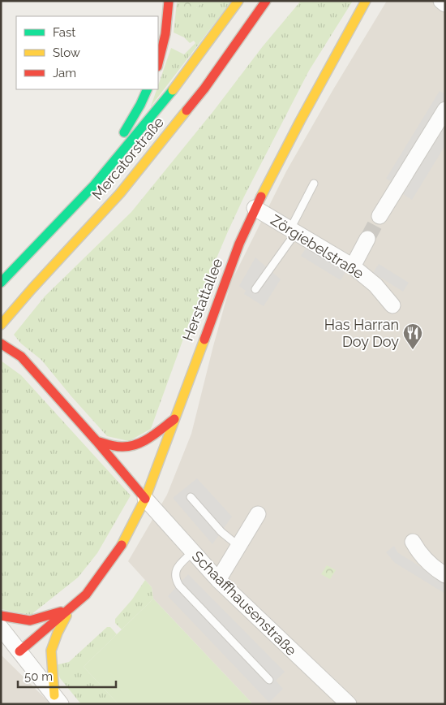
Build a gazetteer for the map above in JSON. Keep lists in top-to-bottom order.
{
  "streets": {
    "main road": ["Mercatorstraße", "Herstattallee"],
    "street": ["Zörgiebelstraße", "Schaaffhausenstraße"]
  },
  "crossings": [
    ["Zörgiebelstraße", "Herstattallee"],
    ["Herstattallee", "Schaaffhausenstraße"]
  ],
  "places": {
    "restaurant": ["Has Harran Doy Doy"]
  },
  "legend": ["Fast", "Slow", "Jam"],
  "scale_bar": "50 m"
}
